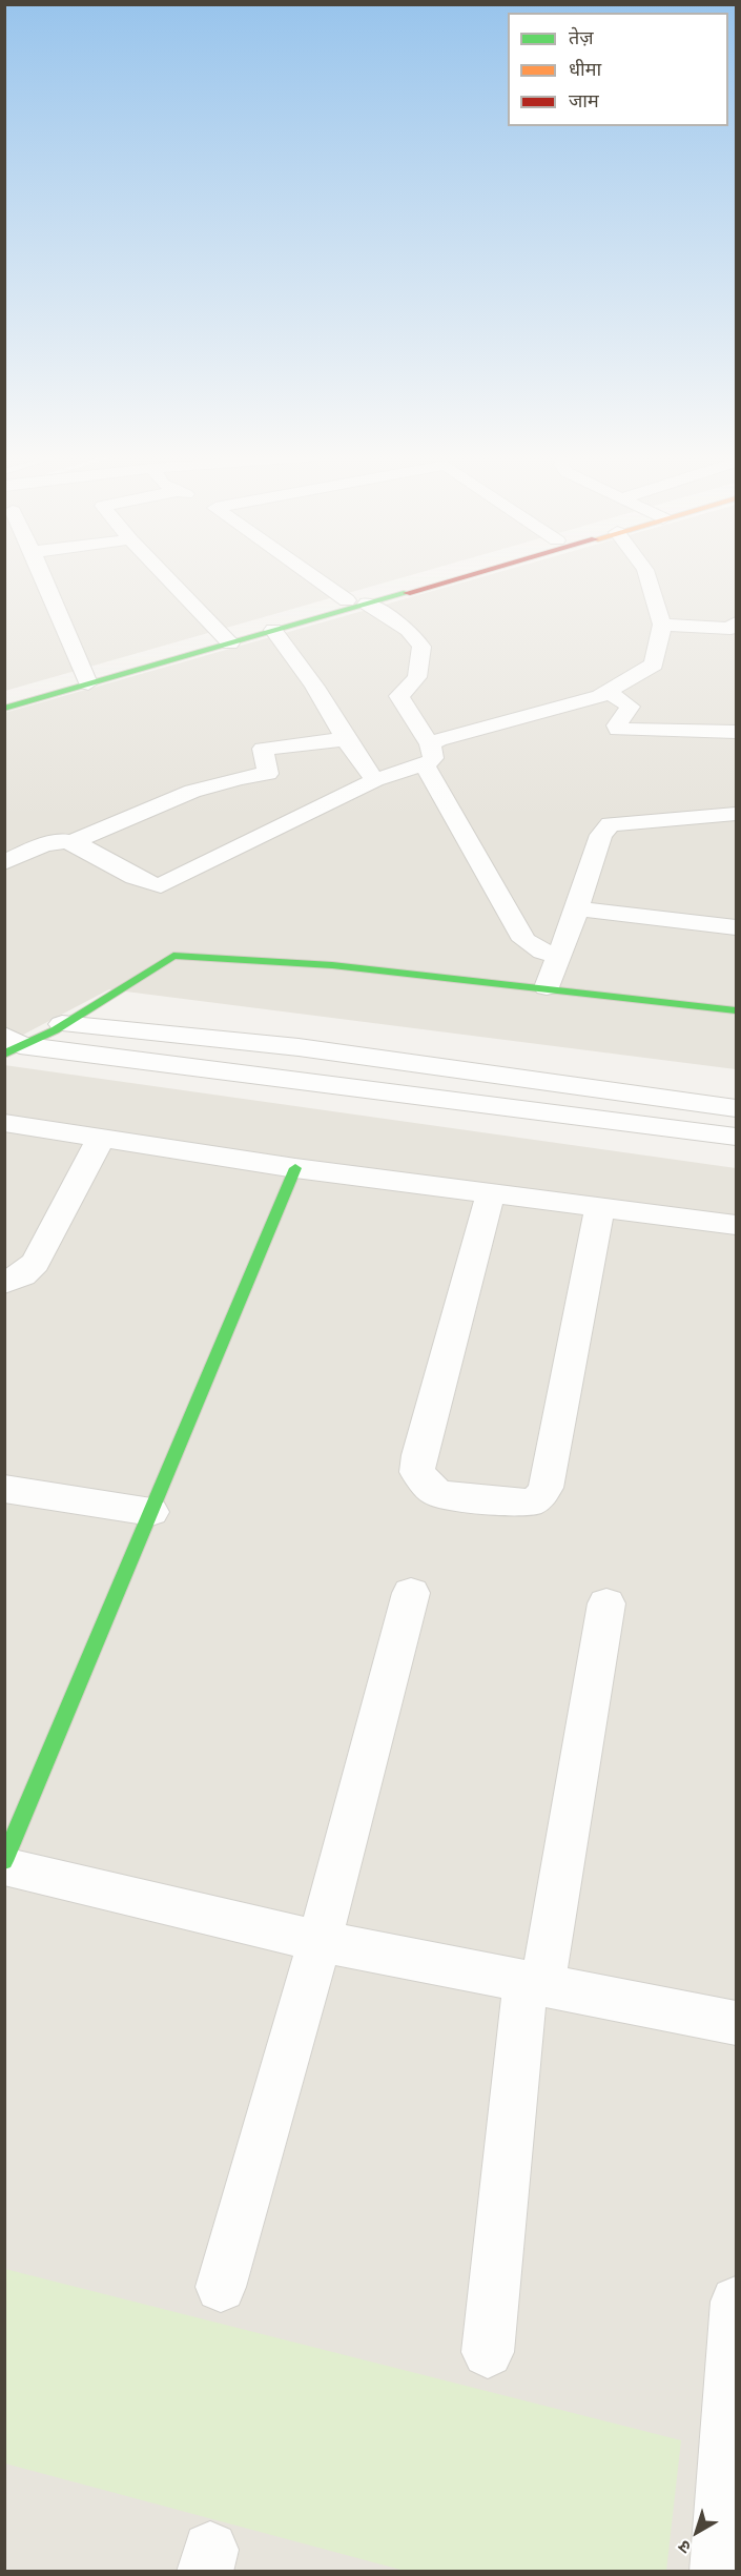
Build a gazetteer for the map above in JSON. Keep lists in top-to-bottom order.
{
  "legend": ["तेज़", "धीमा", "जाम"],
  "north": "bottom left"
}
